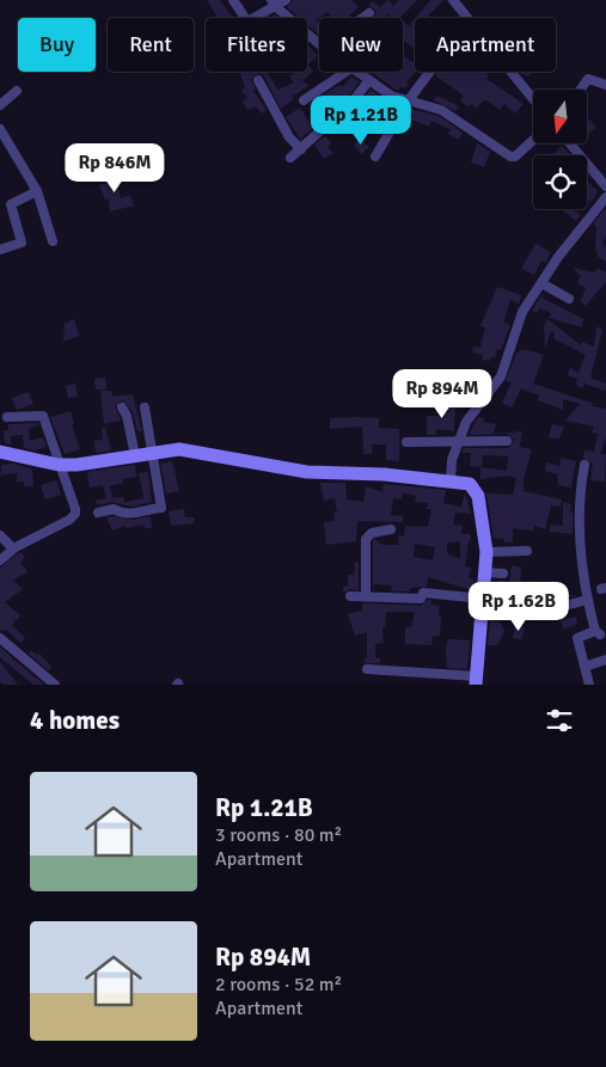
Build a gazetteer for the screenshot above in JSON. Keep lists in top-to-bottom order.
{
  "north": "bottom",
  "page": {
    "chip": [
      "Buy",
      "Rent",
      "Filters",
      "New",
      "Apartment"
    ],
    "price": [
      "Rp 1.21B",
      "Rp 846M",
      "Rp 894M",
      "Rp 1.62B"
    ],
    "heading": "4 homes",
    "list": [
      {
        "name": "Rp 1.21B",
        "note": "3 rooms · 80 m² · Apartment"
      },
      {
        "name": "Rp 894M",
        "note": "2 rooms · 52 m² · Apartment"
      }
    ]
  }
}
